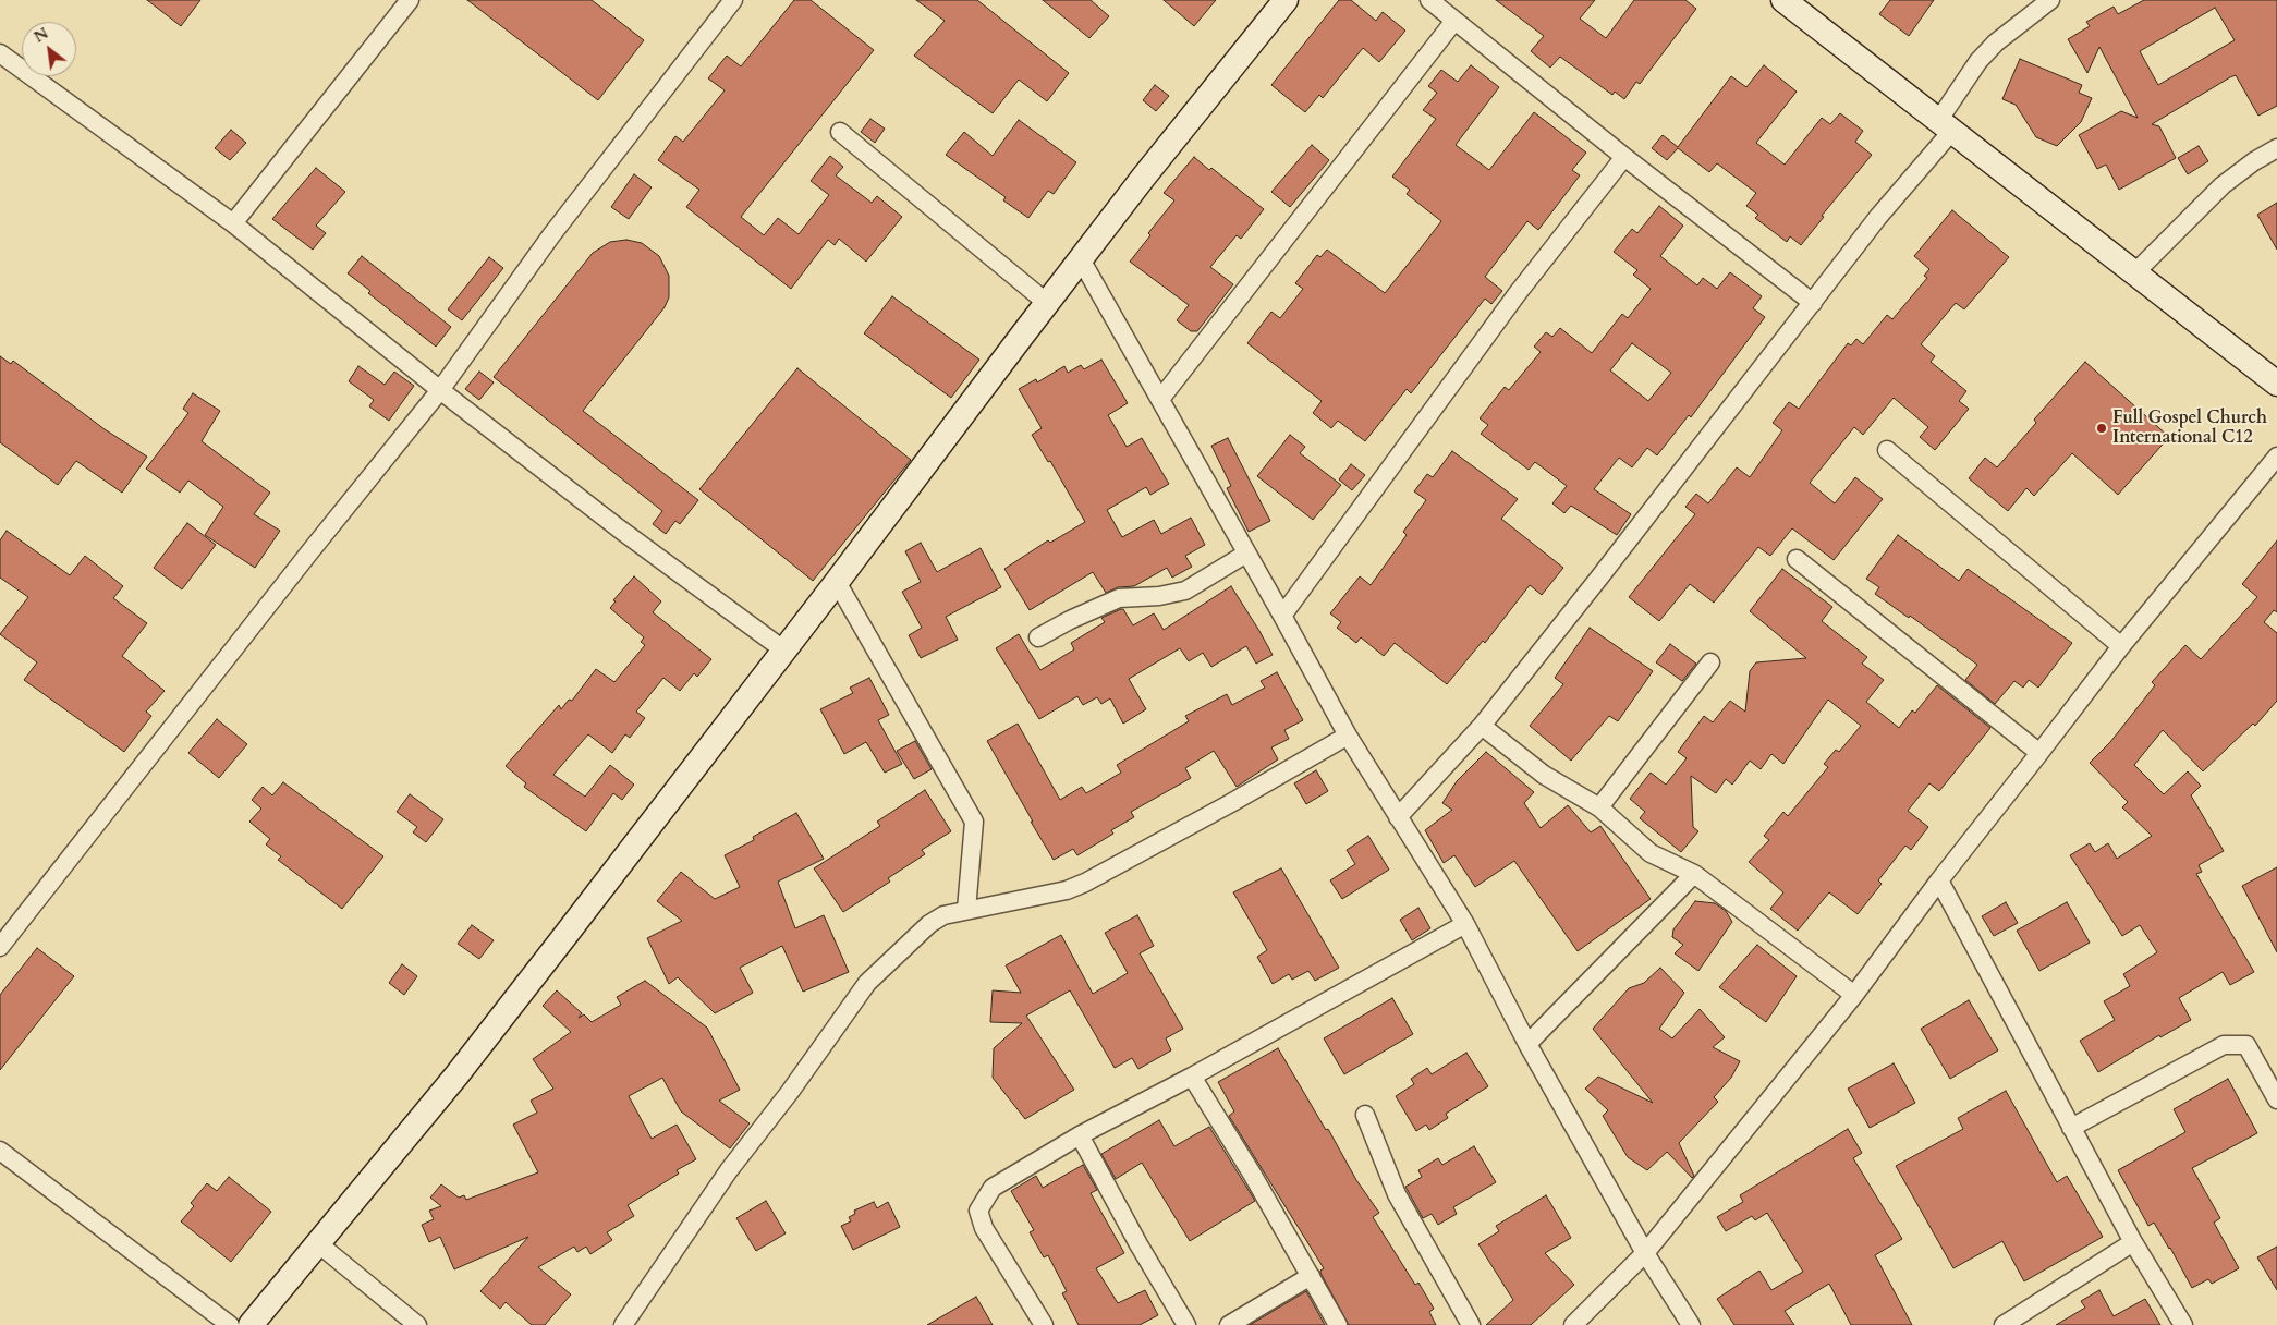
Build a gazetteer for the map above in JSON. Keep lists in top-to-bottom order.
{
  "places": ["Full Gospel Church International C12"],
  "north": "top left"
}
